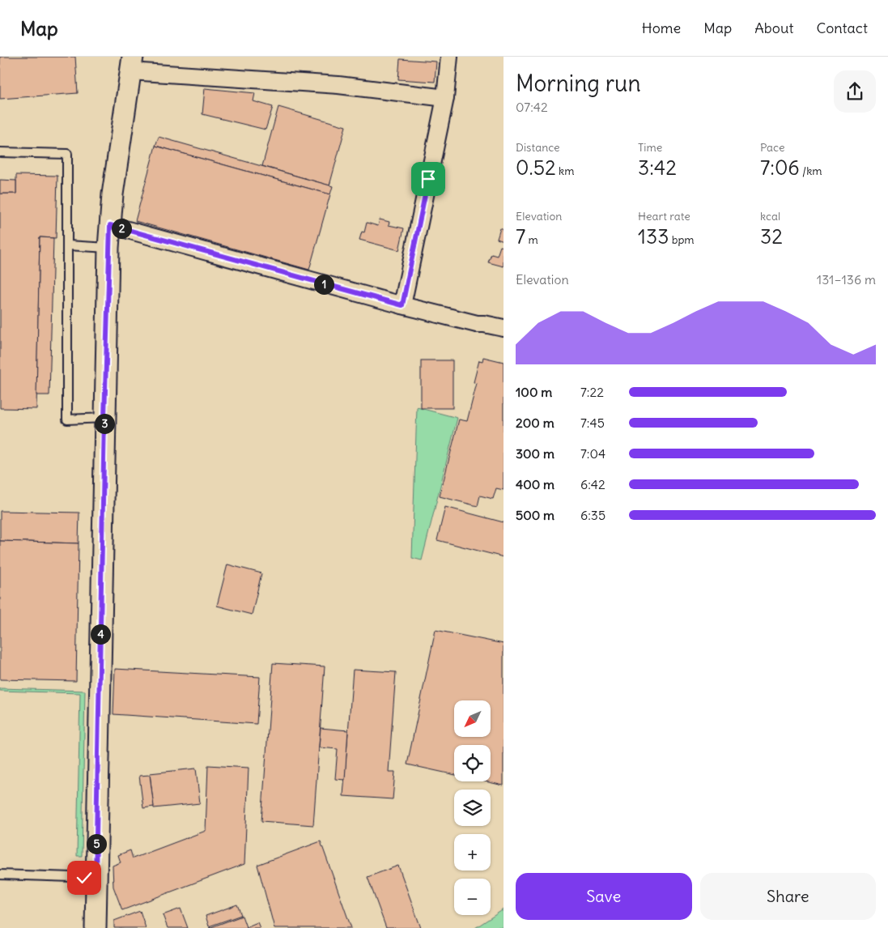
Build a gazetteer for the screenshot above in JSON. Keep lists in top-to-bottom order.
{
  "north": "bottom left",
  "page": {
    "header": "Map",
    "nav": [
      "Home",
      "Map",
      "About",
      "Contact"
    ],
    "heading": ["Morning run", "07:42"],
    "stats": [
      ["Distance", "0.52 km"],
      ["Time", "3:42"],
      ["Pace", "7:06 /km"],
      ["Elevation", "7 m"],
      ["Heart rate", "133 bpm"],
      ["kcal", "32"]
    ],
    "pins": [
      "2",
      "1",
      "3",
      "4",
      "5"
    ],
    "chart": ["Elevation", "131–136 m"],
    "list": [
      {
        "name": "100 m",
        "note": "7:22"
      },
      {
        "name": "200 m",
        "note": "7:45"
      },
      {
        "name": "300 m",
        "note": "7:04"
      },
      {
        "name": "400 m",
        "note": "6:42"
      },
      {
        "name": "500 m",
        "note": "6:35"
      }
    ],
    "map_buttons": ["+", "−"],
    "buttons": ["Save", "Share"]
  }
}
